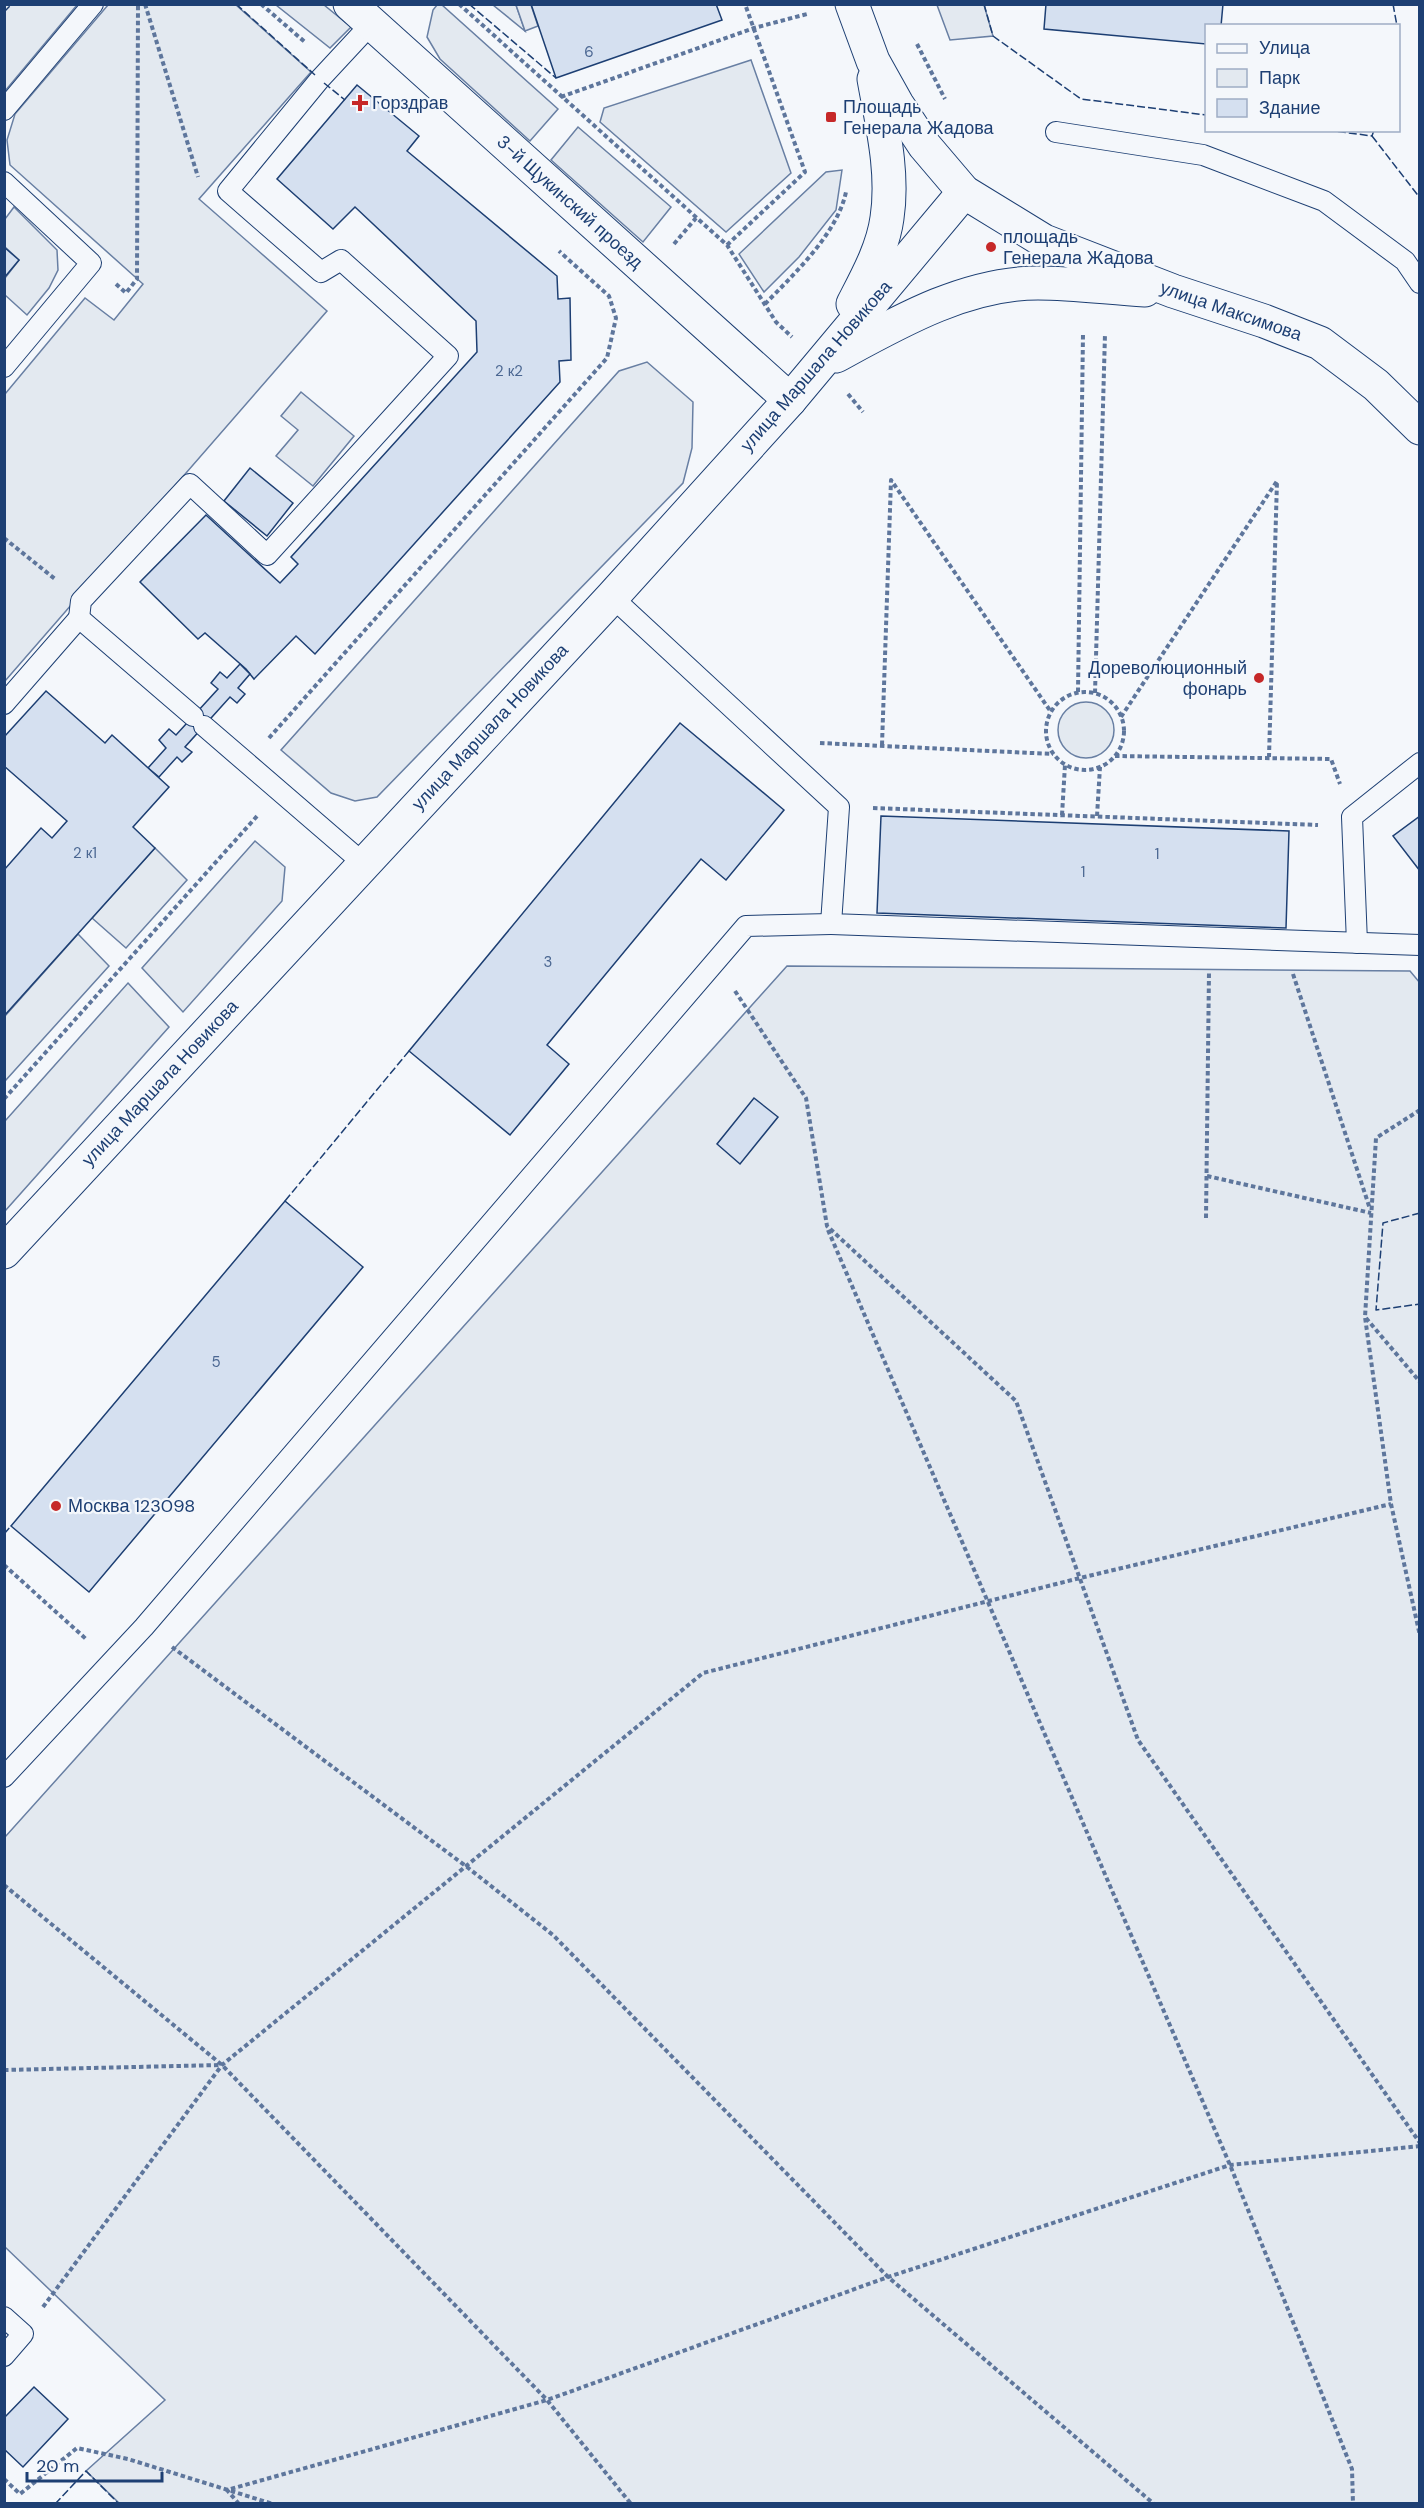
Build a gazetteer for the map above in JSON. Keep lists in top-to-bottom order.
{
  "streets": {
    "street": ["3-й Щукинский проезд", "улица Максимова", "улица Маршала Новикова"]
  },
  "crossings": [
    ["3-й Щукинский проезд", "улица Маршала Новикова"],
    ["улица Максимова", "улица Маршала Новикова"]
  ],
  "places": {
    "health": ["Горздрав"],
    "transit": ["Площадь Генерала Жадова"],
    "other": ["площадь Генерала Жадова", "Дореволюционный фонарь", "Москва 123098"]
  },
  "house_numbers": [
    "6",
    "2 к2",
    "2 к1",
    "1",
    "1",
    "3",
    "5"
  ],
  "legend": ["Улица", "Парк", "Здание"],
  "scale_bar": "20 m"
}
